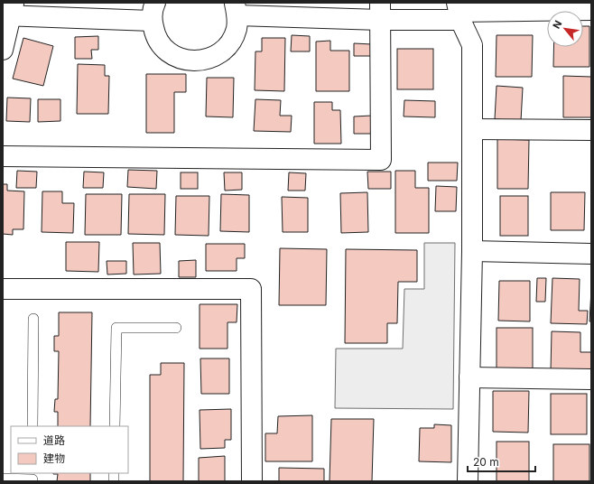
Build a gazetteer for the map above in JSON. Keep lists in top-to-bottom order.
{
  "legend": ["道路", "建物"],
  "scale_bar": "20 m",
  "north": "top left"
}
